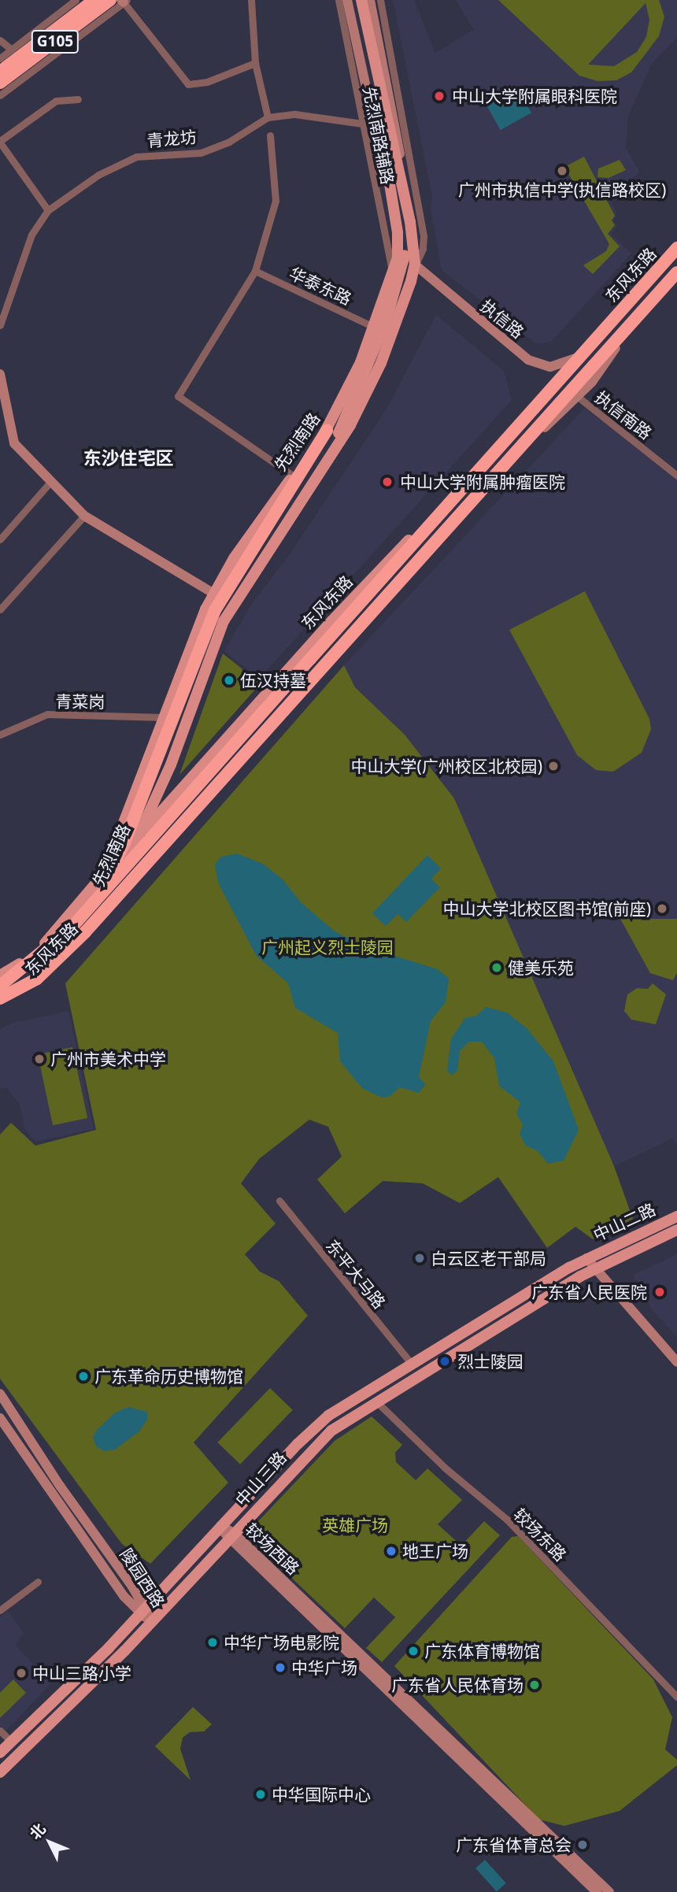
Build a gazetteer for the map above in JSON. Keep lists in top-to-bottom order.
{
  "streets": {
    "highway": ["G105", "东风东路"],
    "main road": ["先烈南路", "中山二路", "中山三路"],
    "street": [
      "先烈南路辅路",
      "青龙坊",
      "华泰东路",
      "执信路",
      "执信南路",
      "青菜岗",
      "东平大马路",
      "较场东路",
      "较场西路",
      "陵园西路"
    ]
  },
  "crossings": [
    ["先烈南路辅路", "青龙坊"],
    ["先烈南路辅路", "先烈南路"],
    ["东风东路", "执信路"],
    ["东风东路", "先烈南路"],
    ["华泰东路", "先烈南路"],
    ["执信路", "先烈南路"],
    ["先烈南路", "青菜岗"],
    ["中山二路", "中山三路"],
    ["东平大马路", "中山三路"],
    ["中山三路", "较场东路"],
    ["中山三路", "较场西路"],
    ["中山三路", "陵园西路"]
  ],
  "districts": ["东沙住宅区"],
  "parks": ["广州起义烈士陵园", "英雄广场"],
  "places": [
    "中山大学附属眼科医院",
    "广州市执信中学(执信路校区)",
    "中山大学附属肿瘤医院",
    "伍汉持墓",
    "中山大学(广州校区北校园)",
    "中山大学北校区图书馆(前座)",
    "健美乐苑",
    "广州市美术中学",
    "白云区老干部局",
    "广东省人民医院",
    "烈士陵园",
    "广东革命历史博物馆",
    "地王广场",
    "中华广场电影院",
    "广东体育博物馆",
    "中华广场",
    "中山三路小学",
    "广东省人民体育场",
    "中华国际中心",
    "广东省体育总会"
  ],
  "north": "top left"
}
